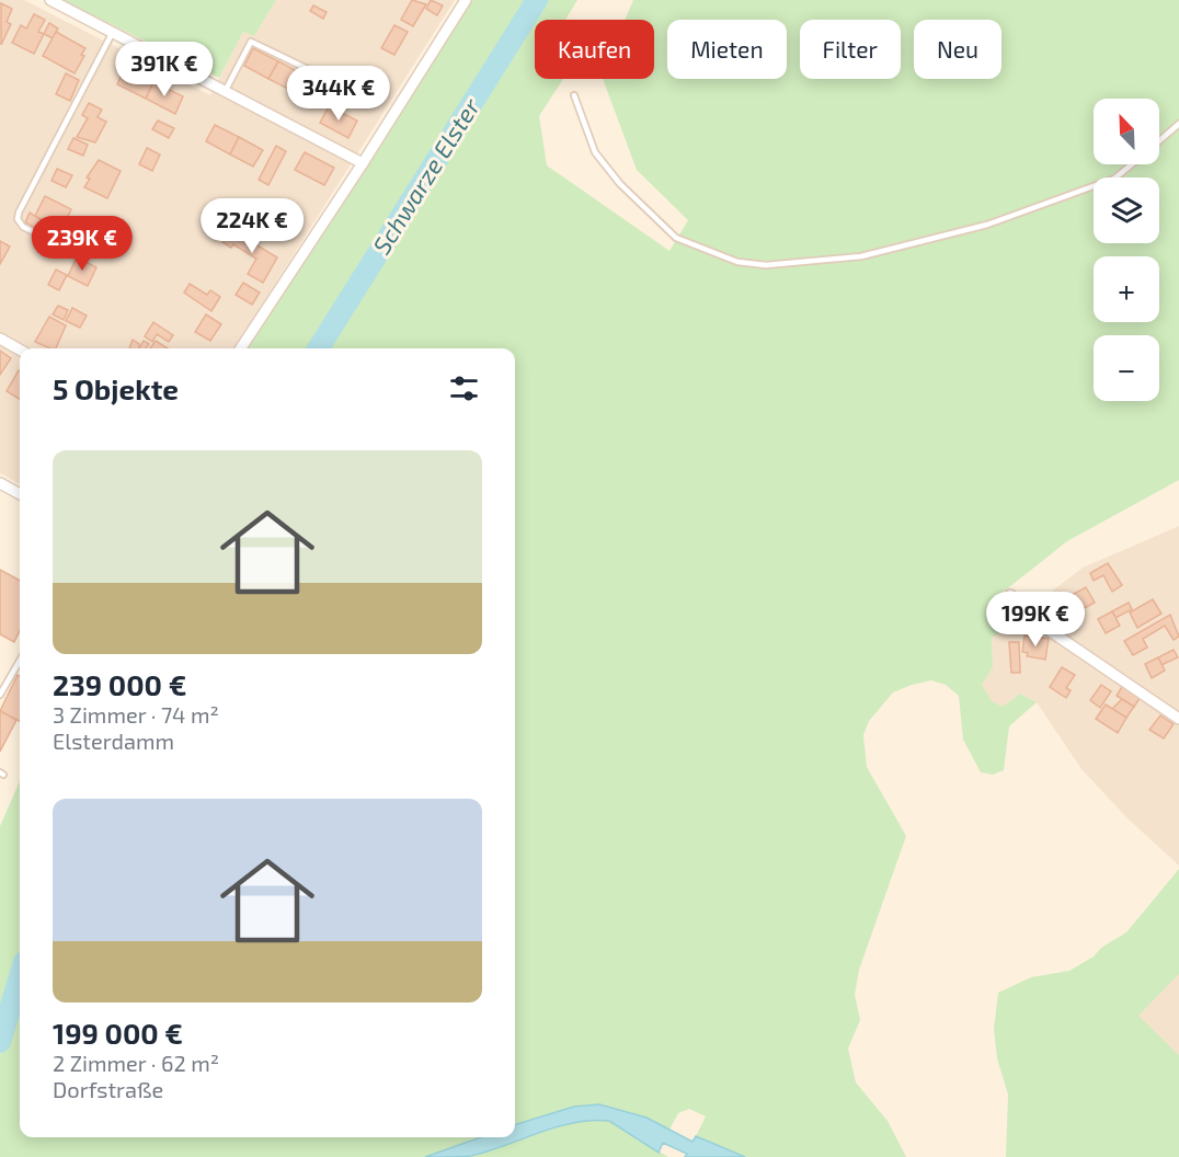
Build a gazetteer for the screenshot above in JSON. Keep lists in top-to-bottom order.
{
  "water": ["Schwarze Elster"],
  "north": "top left",
  "page": {
    "chip": [
      "Kaufen",
      "Mieten",
      "Filter",
      "Neu"
    ],
    "price": [
      "391K €",
      "344K €",
      "224K €",
      "239K €",
      "199K €"
    ],
    "map_buttons": ["+", "−"],
    "heading": "5 Objekte",
    "list": [
      {
        "name": "239 000 €",
        "note": "3 Zimmer · 74 m² · Elsterdamm"
      },
      {
        "name": "199 000 €",
        "note": "2 Zimmer · 62 m² · Dorfstraße"
      }
    ]
  }
}
